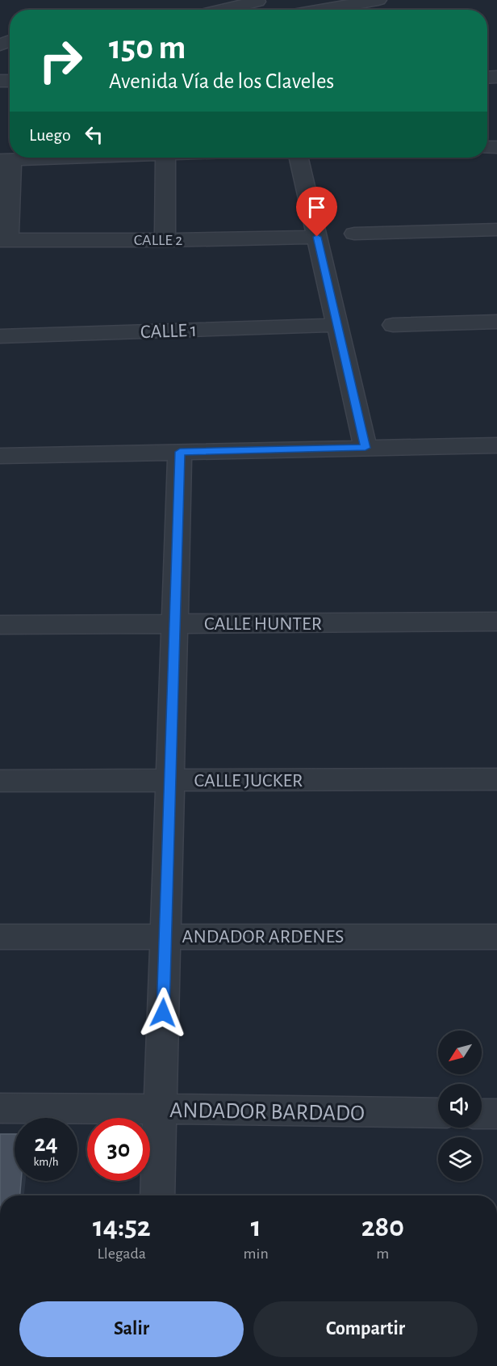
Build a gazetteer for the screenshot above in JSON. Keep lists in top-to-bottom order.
{
  "streets": {
    "street": [
      "CALLE 2",
      "CALLE 1",
      "CALLE HUNTER",
      "CALLE JUCKER",
      "ANDADOR ARDENES",
      "ANDADOR BARDADO"
    ]
  },
  "north": "bottom left",
  "page": {
    "turn": ["150 m", "Avenida Vía de los Claveles"],
    "then": "Luego",
    "speed": "24 km/h",
    "limit": "30",
    "eta": [
      "14:52",
      "Llegada",
      "1",
      "min",
      "280",
      "m"
    ],
    "buttons": ["Salir", "Compartir"]
  }
}
